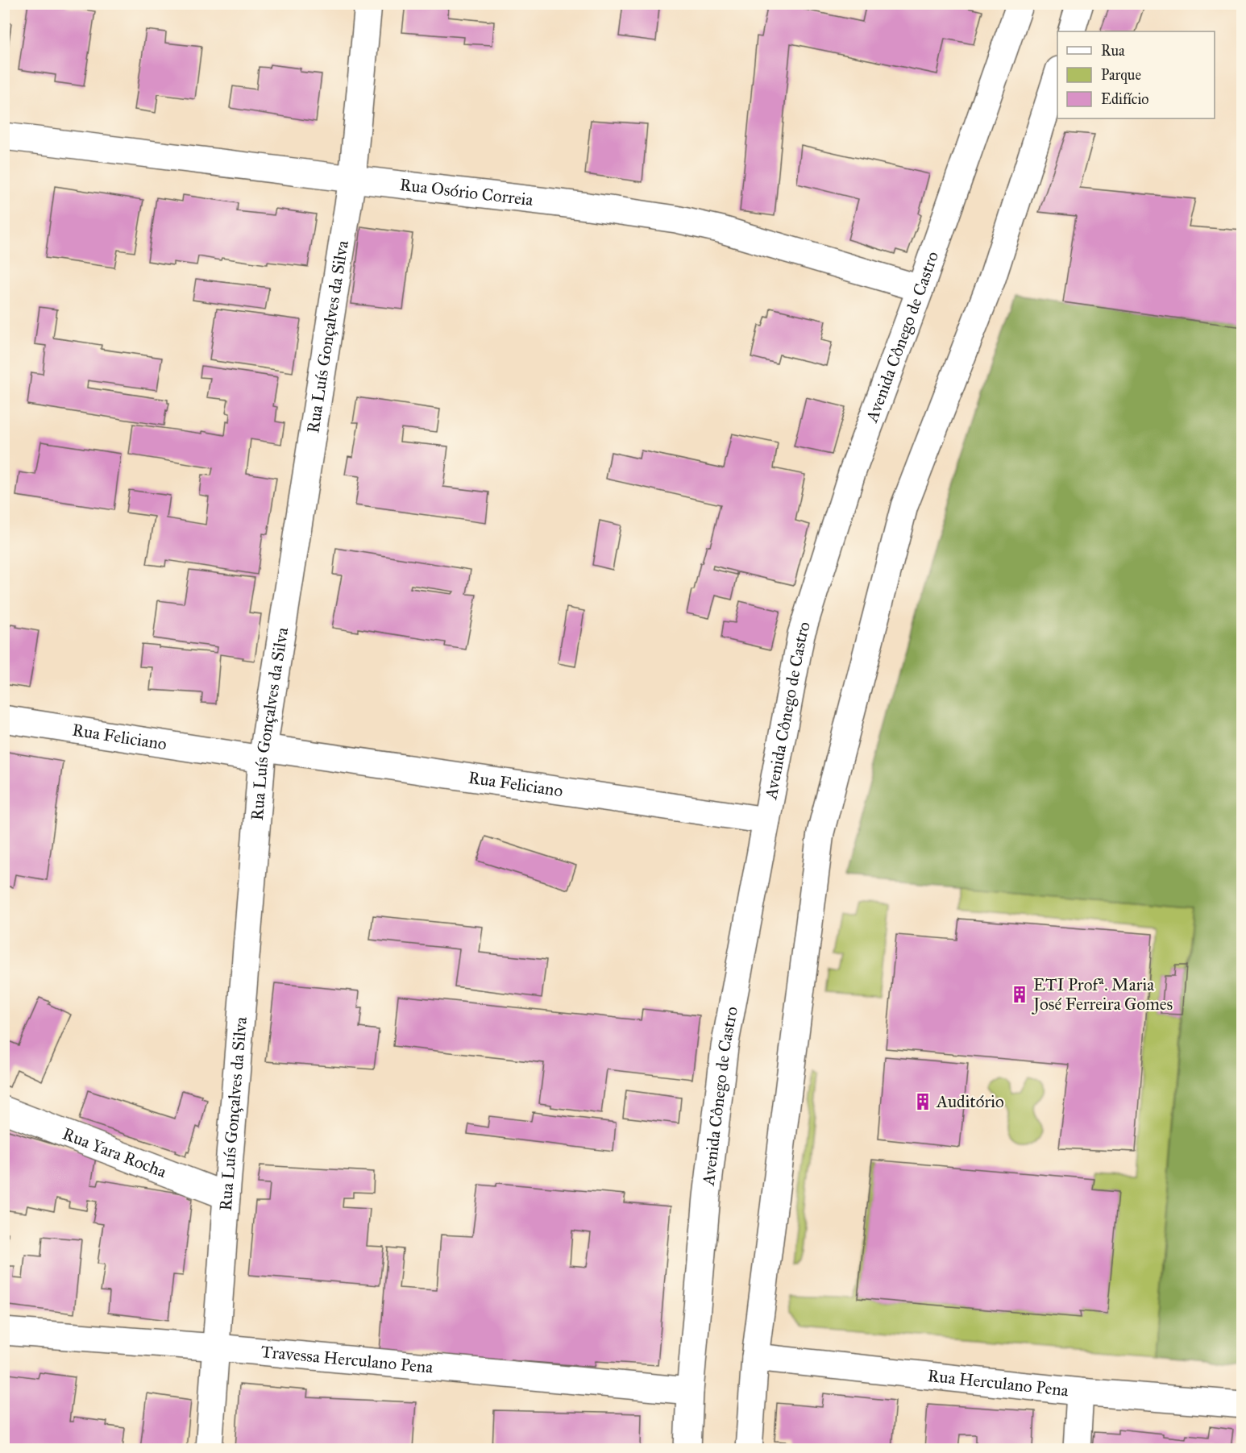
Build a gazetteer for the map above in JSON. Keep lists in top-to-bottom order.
{
  "streets": {
    "street": [
      "Rua Osório Correia",
      "Rua Luís Gonçalves da Silva",
      "Avenida Cônego de Castro",
      "Rua Feliciano",
      "Rua Yara Rocha",
      "Travessa Herculano Pena",
      "Rua Herculano Pena"
    ]
  },
  "crossings": [
    ["Rua Osório Correia", "Rua Luís Gonçalves da Silva"],
    ["Rua Osório Correia", "Avenida Cônego de Castro"],
    ["Rua Luís Gonçalves da Silva", "Rua Feliciano"],
    ["Rua Luís Gonçalves da Silva", "Rua Yara Rocha"],
    ["Rua Luís Gonçalves da Silva", "Travessa Herculano Pena"],
    ["Avenida Cônego de Castro", "Rua Feliciano"],
    ["Avenida Cônego de Castro", "Travessa Herculano Pena"]
  ],
  "places": {
    "building": ["ETI Profª. Maria José Ferreira Gomes", "Auditório"]
  },
  "legend": ["Rua", "Parque", "Edifício"]
}
